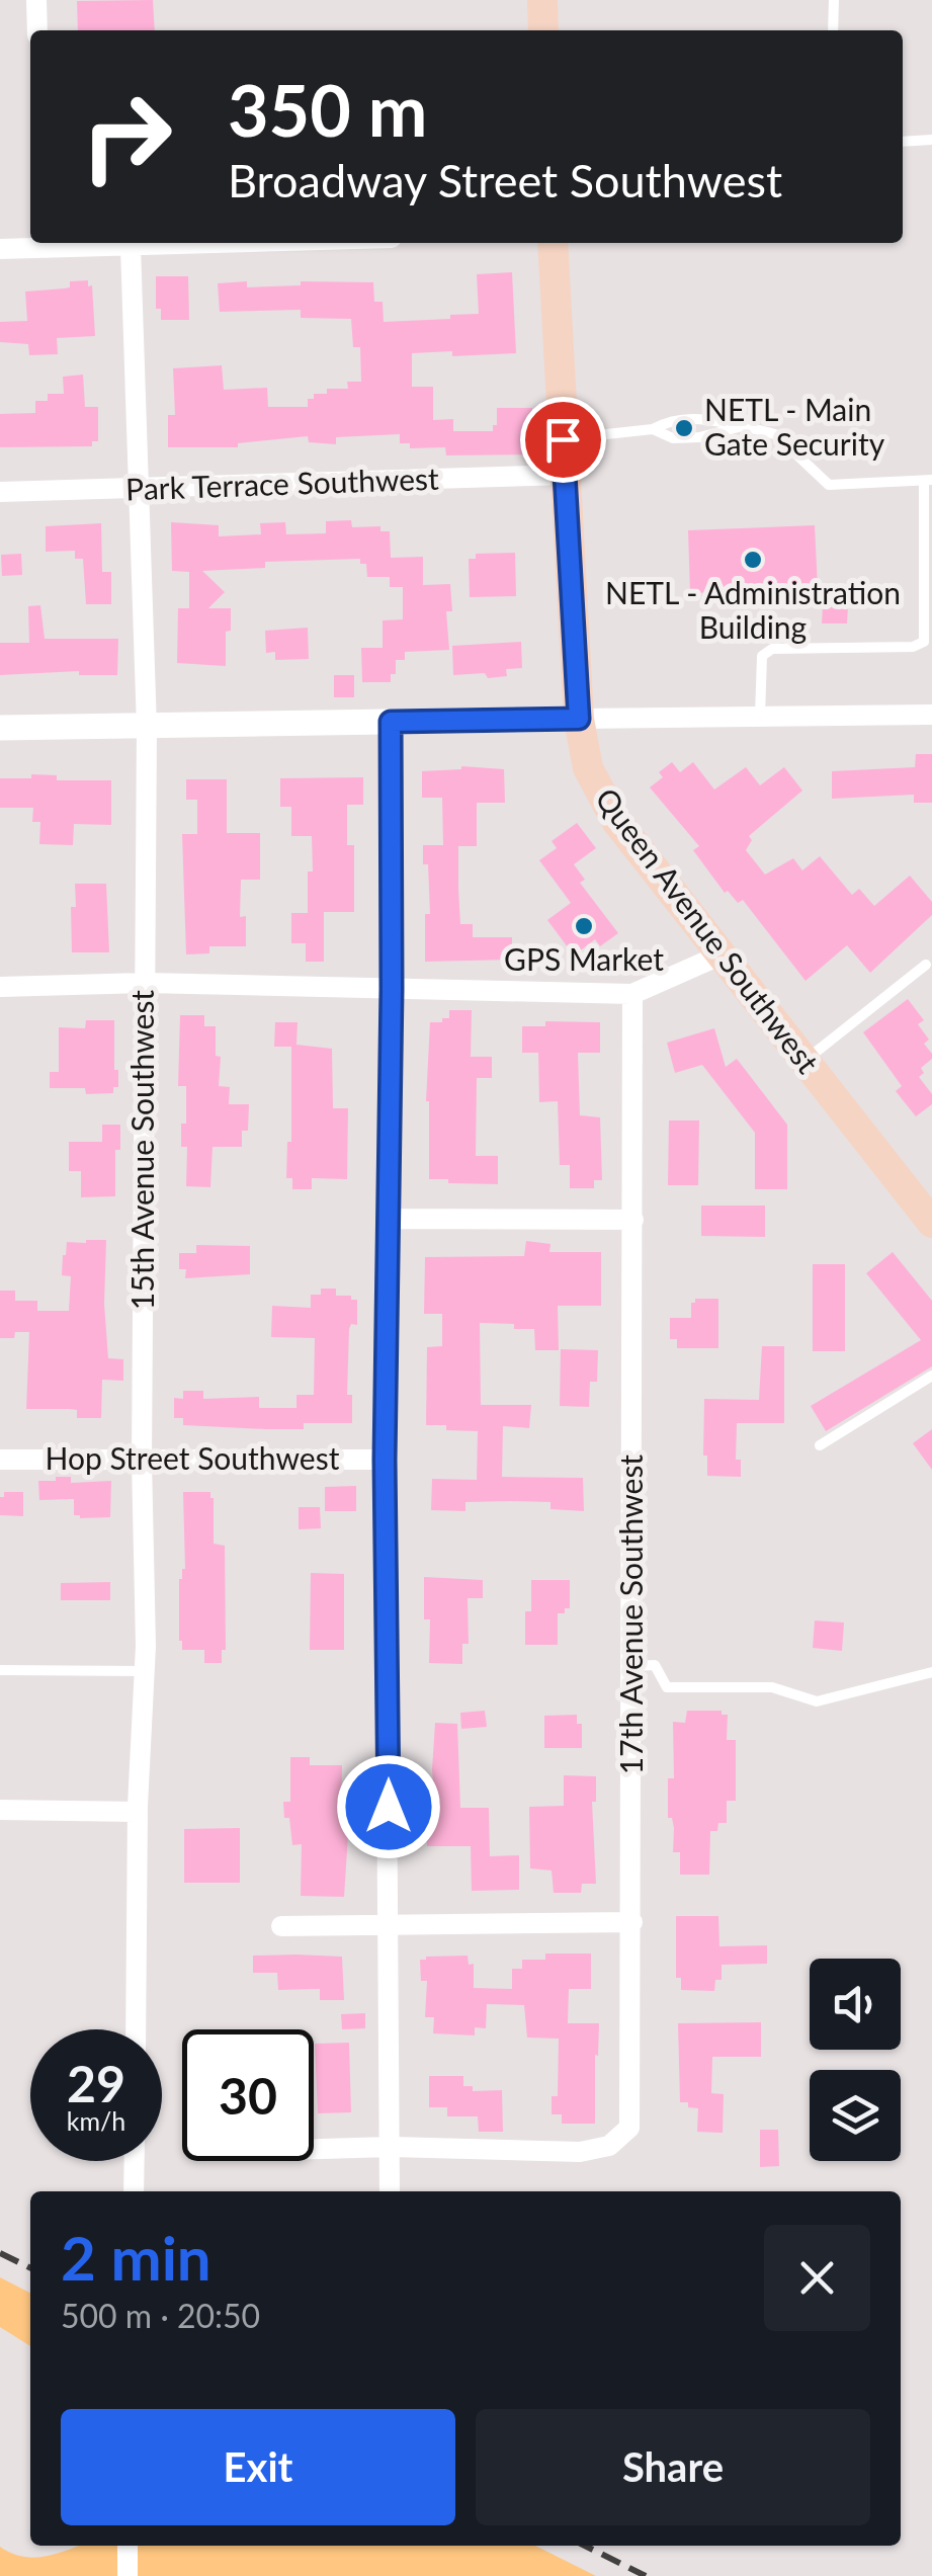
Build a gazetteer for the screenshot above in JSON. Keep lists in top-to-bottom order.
{
  "streets": {
    "main road": ["Queen Avenue Southwest"],
    "street": [
      "Park Terrace Southwest",
      "15th Avenue Southwest",
      "Hop Street Southwest",
      "17th Avenue Southwest"
    ]
  },
  "crossings": [
    ["Park Terrace Southwest", "Queen Avenue Southwest"],
    ["Park Terrace Southwest", "15th Avenue Southwest"],
    ["15th Avenue Southwest", "Hop Street Southwest"]
  ],
  "places": ["NETL - Main Gate Security", "NETL - Administration Building", "GPS Market"],
  "page": {
    "turn": ["350 m", "Broadway Street Southwest"],
    "speed": "29 km/h",
    "limit": "30",
    "heading": ["2 min", "500 m · 20:50"],
    "buttons": ["Exit", "Share"]
  }
}
